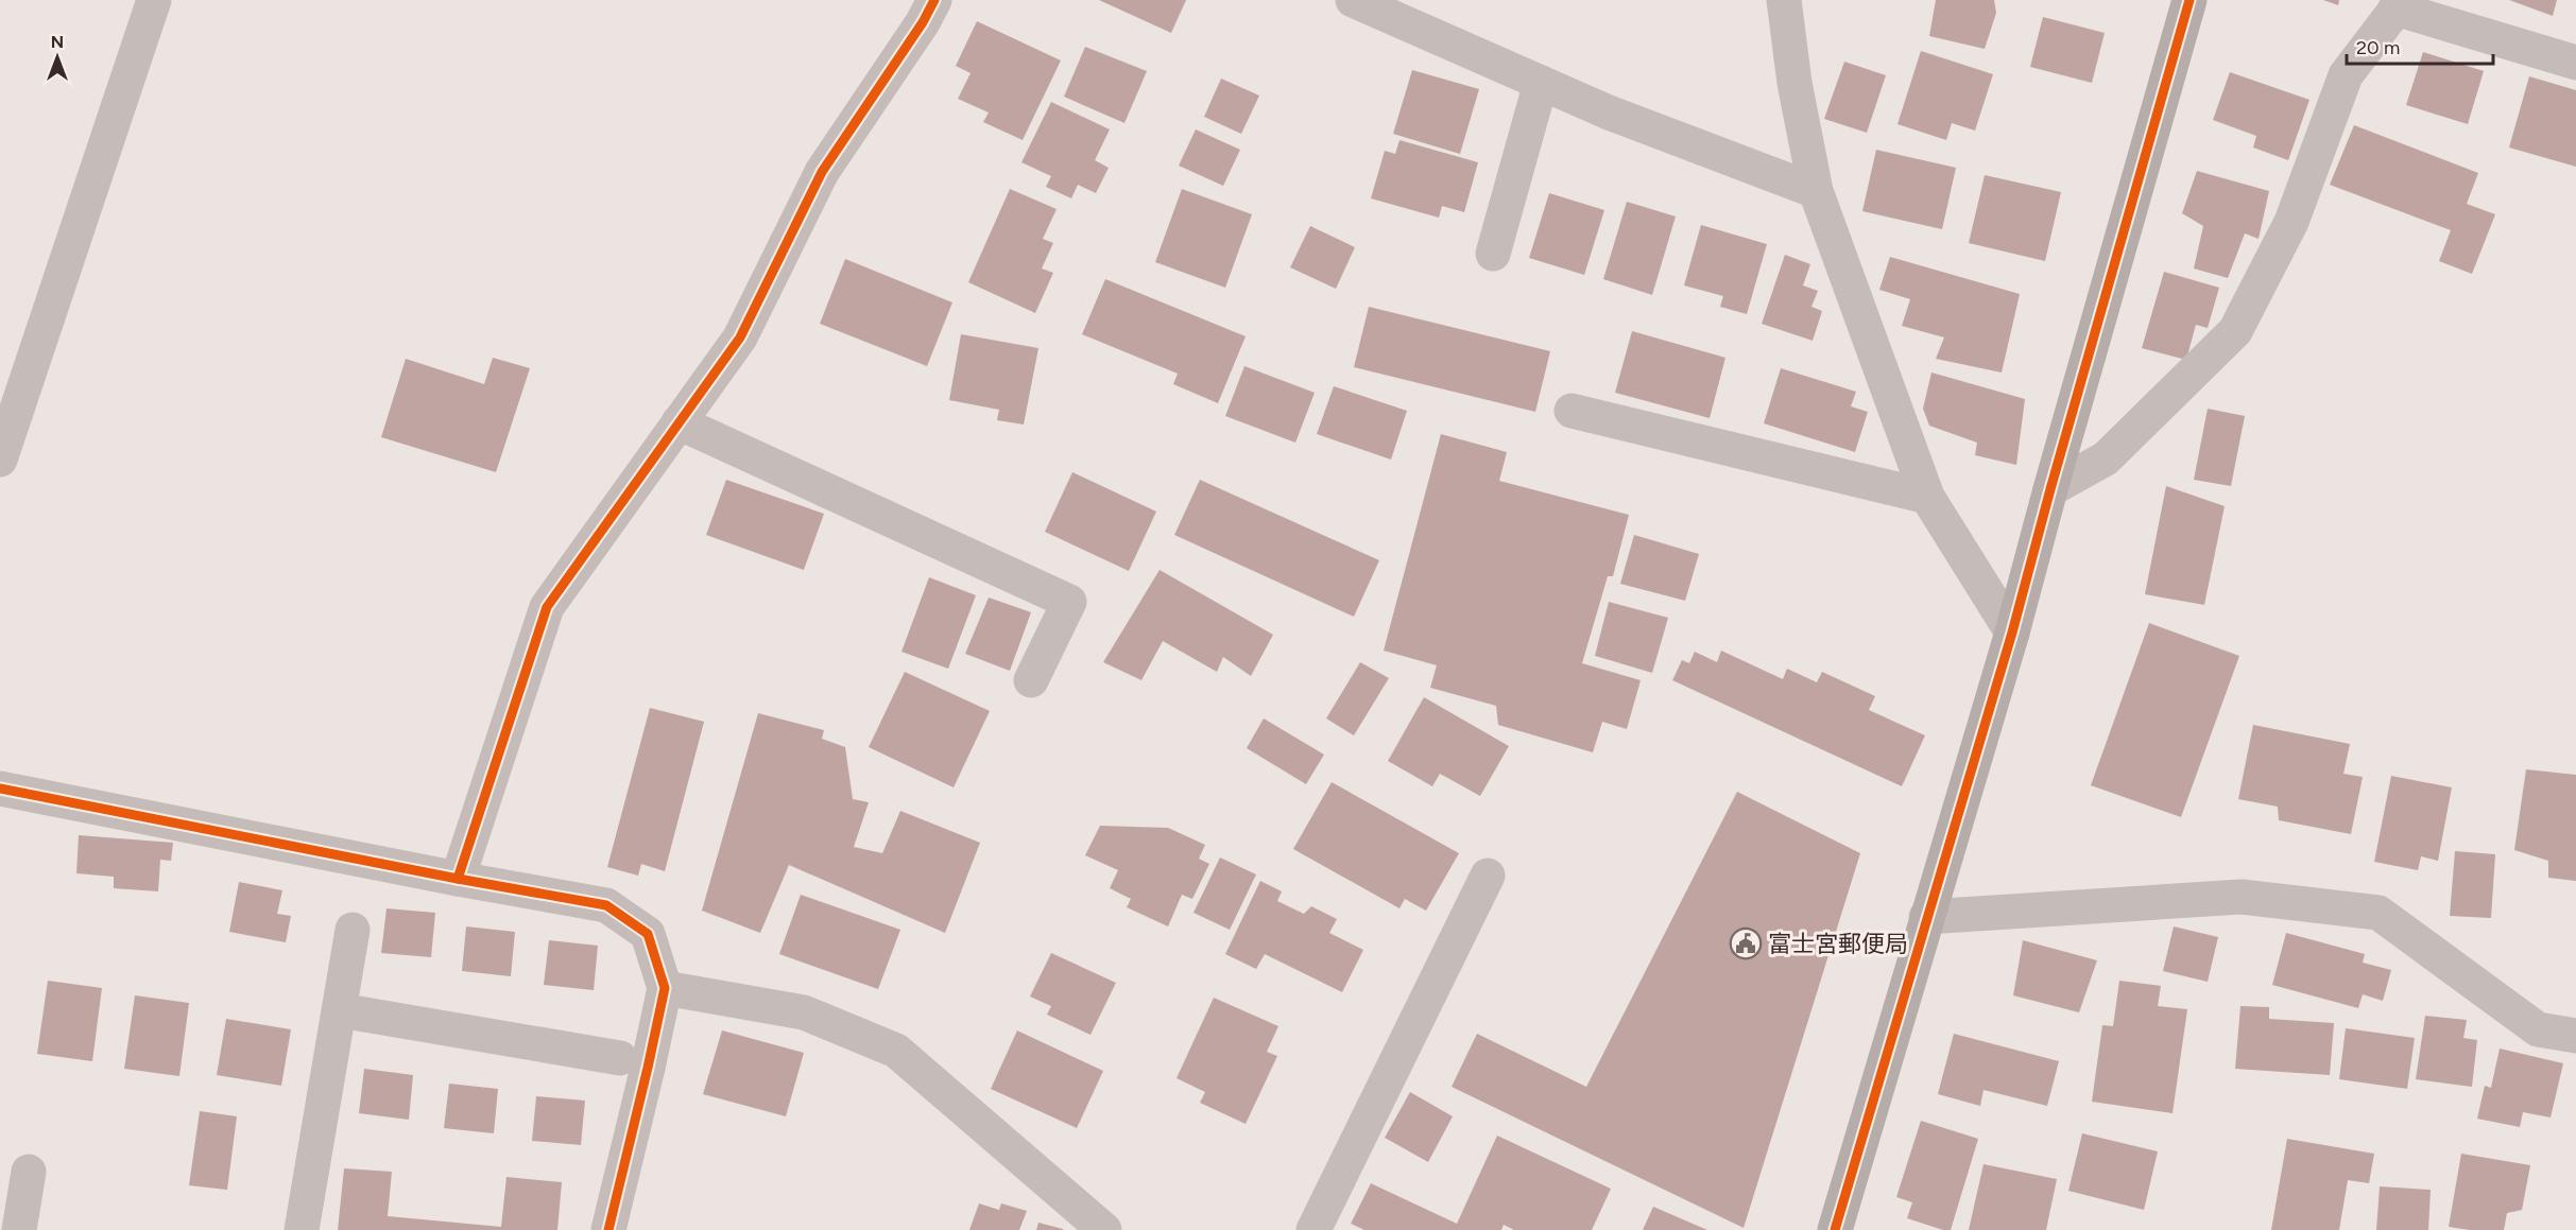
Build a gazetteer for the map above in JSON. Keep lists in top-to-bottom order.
{
  "places": {
    "public building": ["富士宮郵便局"]
  },
  "scale_bar": "20 m",
  "north": "top"
}
